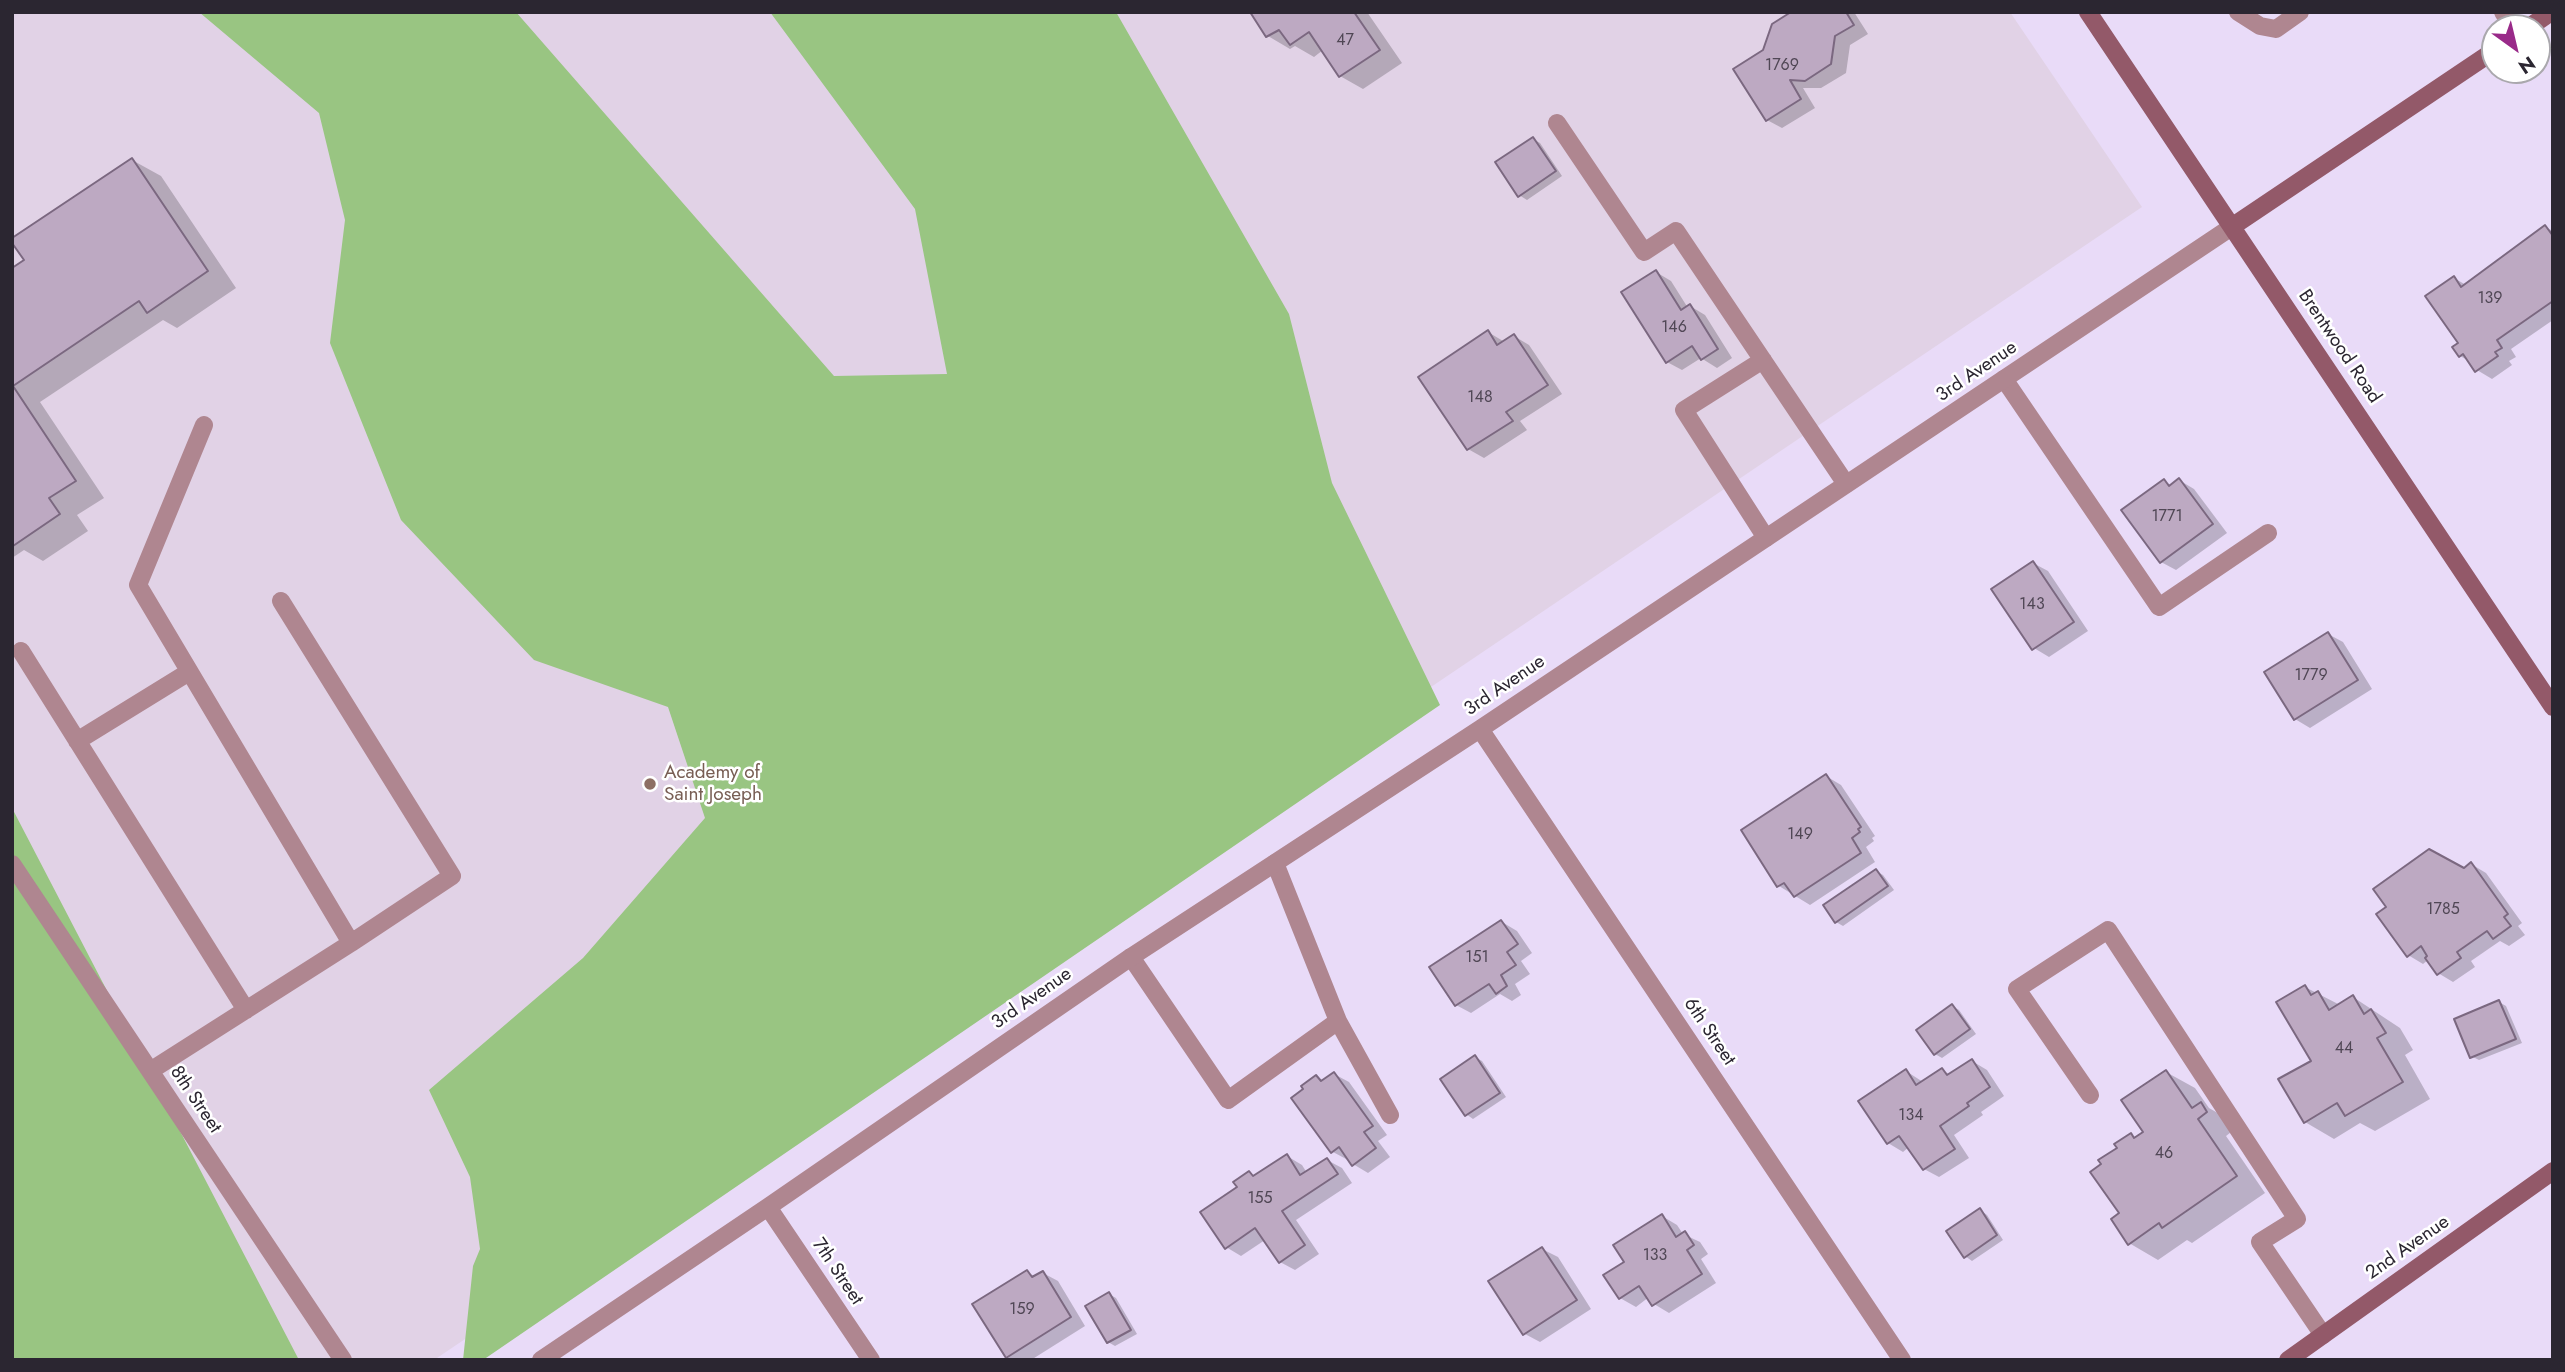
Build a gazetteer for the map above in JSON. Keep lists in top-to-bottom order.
{
  "streets": {
    "street": [
      "Brentwood Road",
      "3rd Avenue",
      "6th Street",
      "8th Street",
      "2nd Avenue",
      "7th Street"
    ]
  },
  "crossings": [
    ["Brentwood Road", "3rd Avenue"],
    ["3rd Avenue", "6th Street"],
    ["3rd Avenue", "7th Street"]
  ],
  "places": ["Academy of Saint Joseph"],
  "house_numbers": [
    "47",
    "1769",
    "139",
    "146",
    "148",
    "1771",
    "143",
    "1779",
    "149",
    "1785",
    "151",
    "44",
    "134",
    "46",
    "155",
    "133",
    "159"
  ],
  "north": "bottom right"
}
